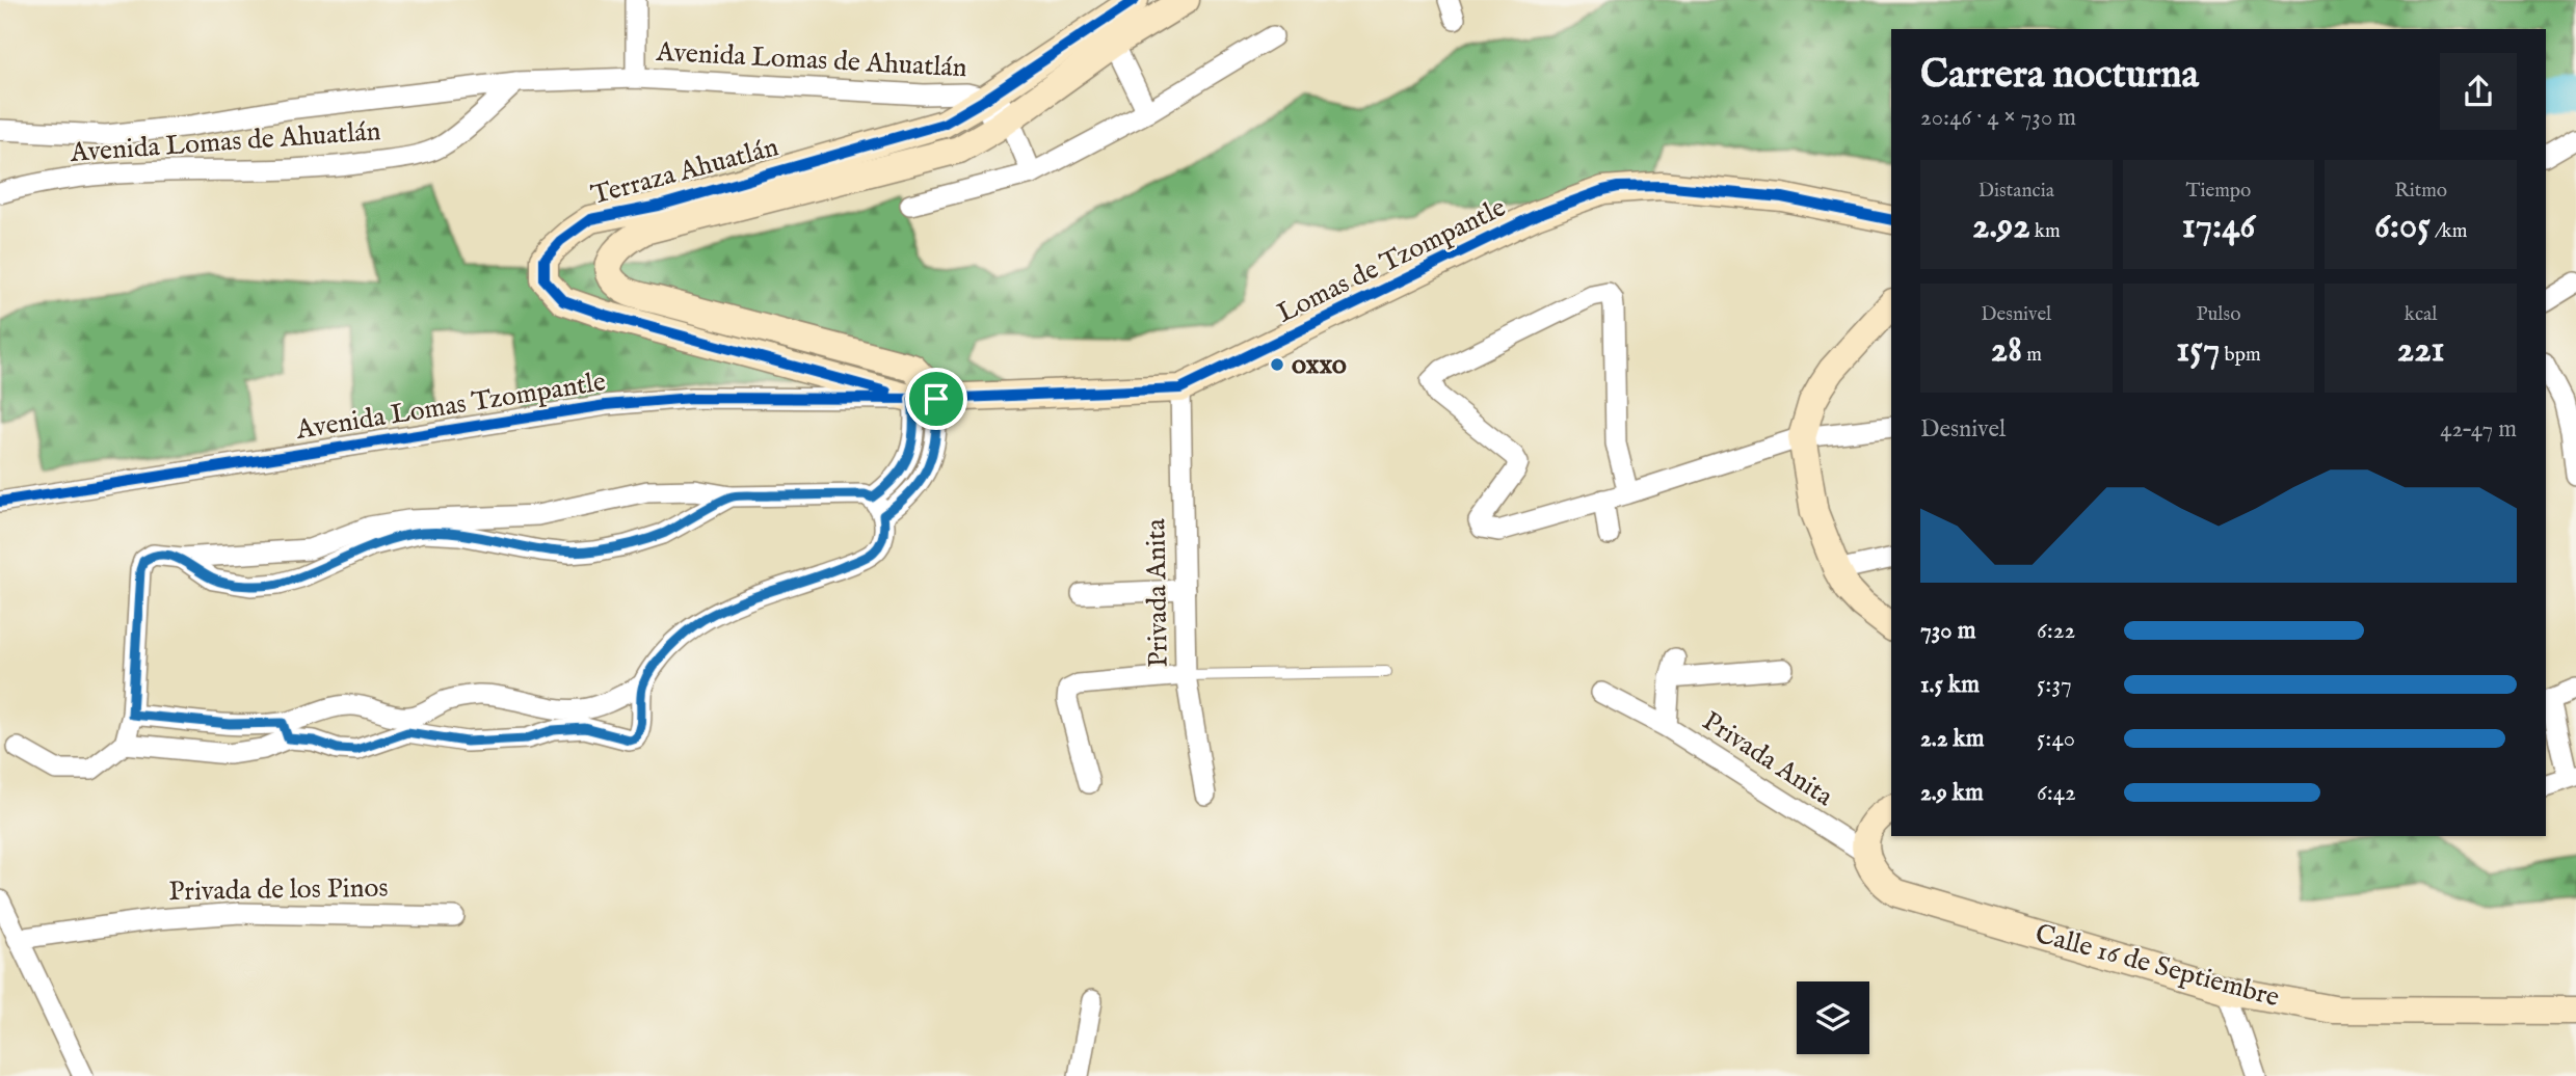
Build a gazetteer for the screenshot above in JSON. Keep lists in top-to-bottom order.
{
  "streets": {
    "street": [
      "Avenida Lomas de Ahuatlán",
      "Terraza Ahuatlán",
      "Lomas de Tzompantle",
      "Avenida Lomas Tzompantle",
      "Privada Anita",
      "Privada de los Pinos",
      "Calle 16 de Septiembre"
    ]
  },
  "crossings": [
    ["Avenida Lomas de Ahuatlán", "Terraza Ahuatlán"],
    ["Terraza Ahuatlán", "Lomas de Tzompantle"],
    ["Terraza Ahuatlán", "Avenida Lomas Tzompantle"],
    ["Lomas de Tzompantle", "Avenida Lomas Tzompantle"],
    ["Lomas de Tzompantle", "Privada Anita"],
    ["Privada Anita", "Calle 16 de Septiembre"]
  ],
  "places": ["oxxo"],
  "page": {
    "heading": ["Carrera nocturna", "20:46 · 4 × 730 m"],
    "stats": [
      ["Distancia", "2.92 km"],
      ["Tiempo", "17:46"],
      ["Ritmo", "6:05 /km"],
      ["Desnivel", "28 m"],
      ["Pulso", "157 bpm"],
      ["kcal", "221"]
    ],
    "chart": ["Desnivel", "42–47 m"],
    "list": [
      {
        "name": "730 m",
        "note": "6:22"
      },
      {
        "name": "1.5 km",
        "note": "5:37"
      },
      {
        "name": "2.2 km",
        "note": "5:40"
      },
      {
        "name": "2.9 km",
        "note": "6:42"
      }
    ]
  }
}
